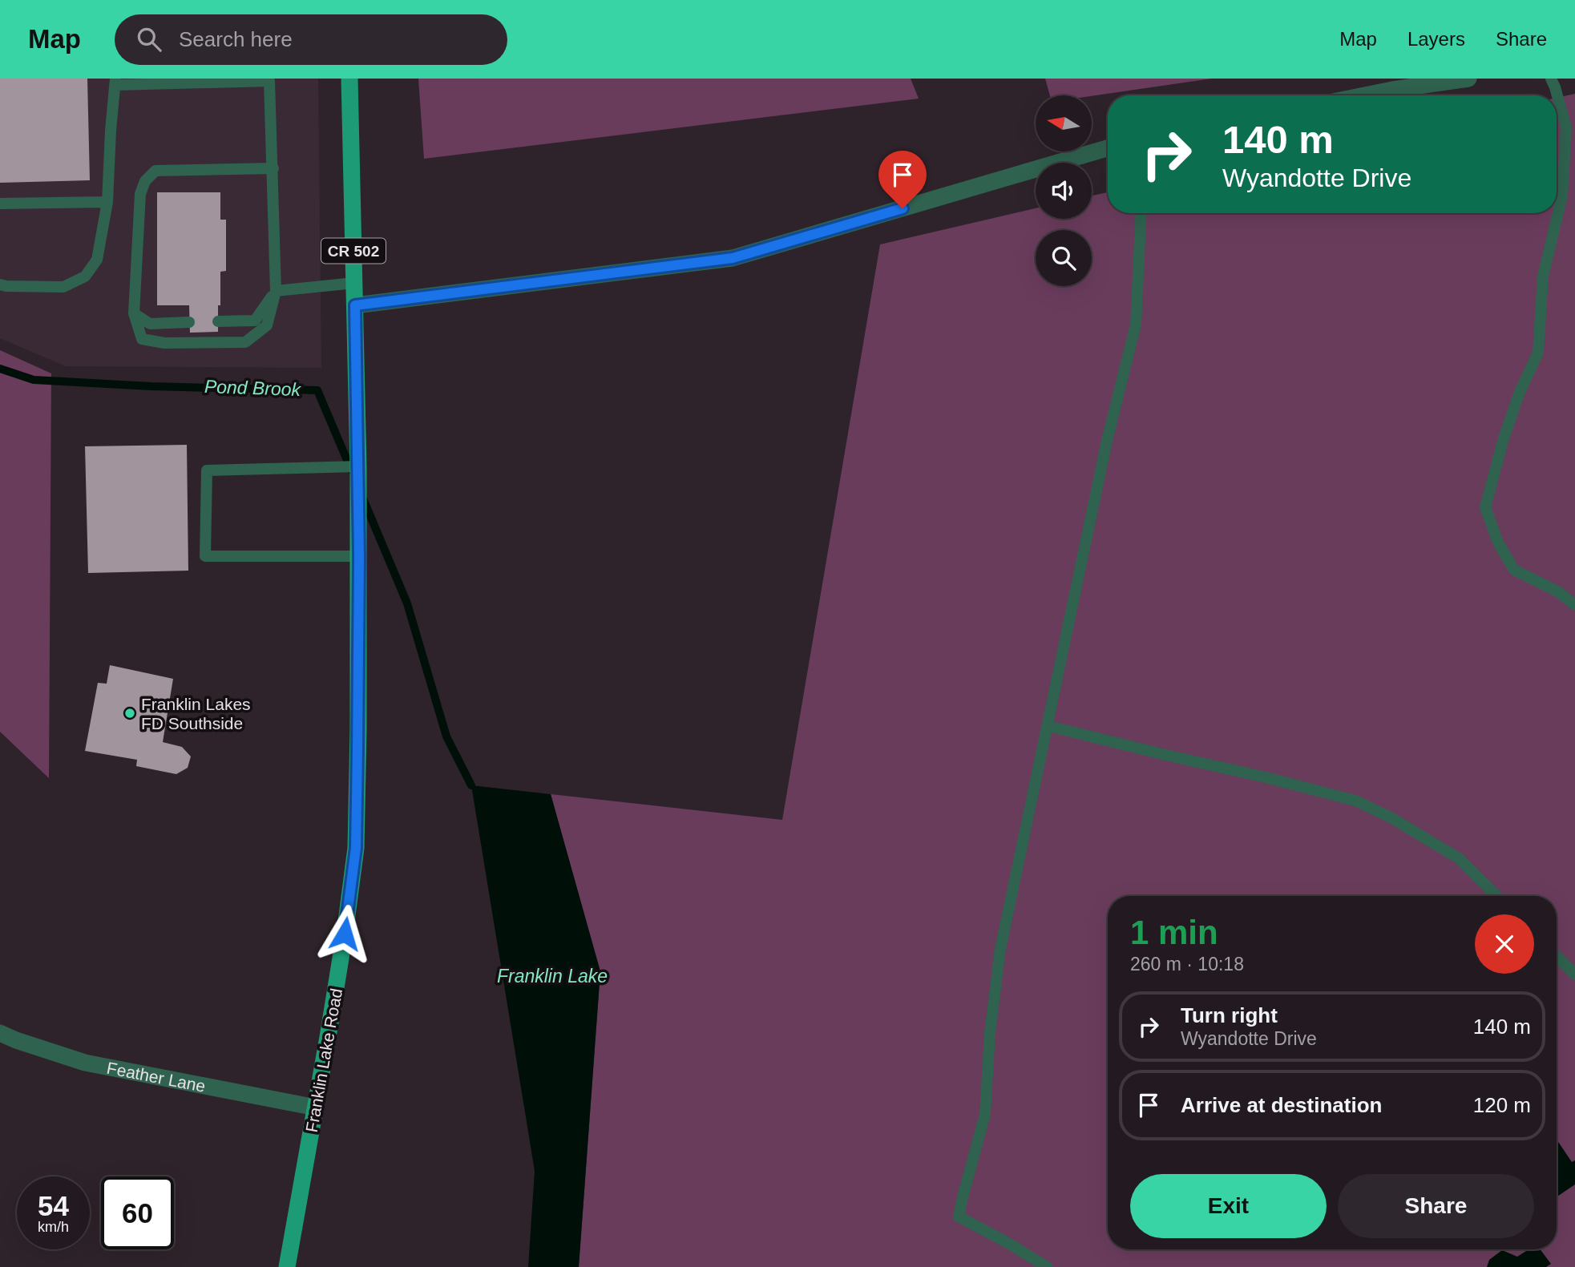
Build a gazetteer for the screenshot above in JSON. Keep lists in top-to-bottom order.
{
  "streets": {
    "main road": ["CR 502", "Franklin Lake Road"],
    "street": ["Feather Lane"]
  },
  "crossings": [
    ["Franklin Lake Road", "Feather Lane"]
  ],
  "water": ["Pond Brook", "Franklin Lake"],
  "places": ["Franklin Lakes FD Southside"],
  "north": "left",
  "page": {
    "header": "Map",
    "search": "Search here",
    "nav": ["Map", "Layers", "Share"],
    "turn": ["140 m", "Wyandotte Drive"],
    "heading": ["1 min", "260 m · 10:18"],
    "list": [
      {
        "name": "Turn right",
        "note": "Wyandotte Drive",
        "value": "140 m"
      },
      {
        "name": "Arrive at destination",
        "value": "120 m"
      }
    ],
    "buttons": ["Exit", "Share"],
    "speed": "54 km/h",
    "limit": "60"
  }
}
